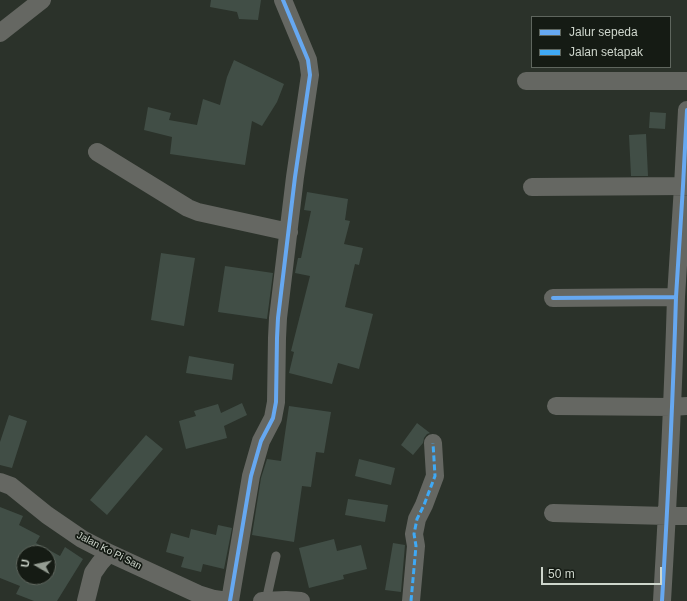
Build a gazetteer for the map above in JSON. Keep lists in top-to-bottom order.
{
  "streets": {
    "street": ["Jalan Ko Pi San"]
  },
  "legend": ["Jalur sepeda", "Jalan setapak"],
  "scale_bar": "50 m",
  "north": "left"
}
